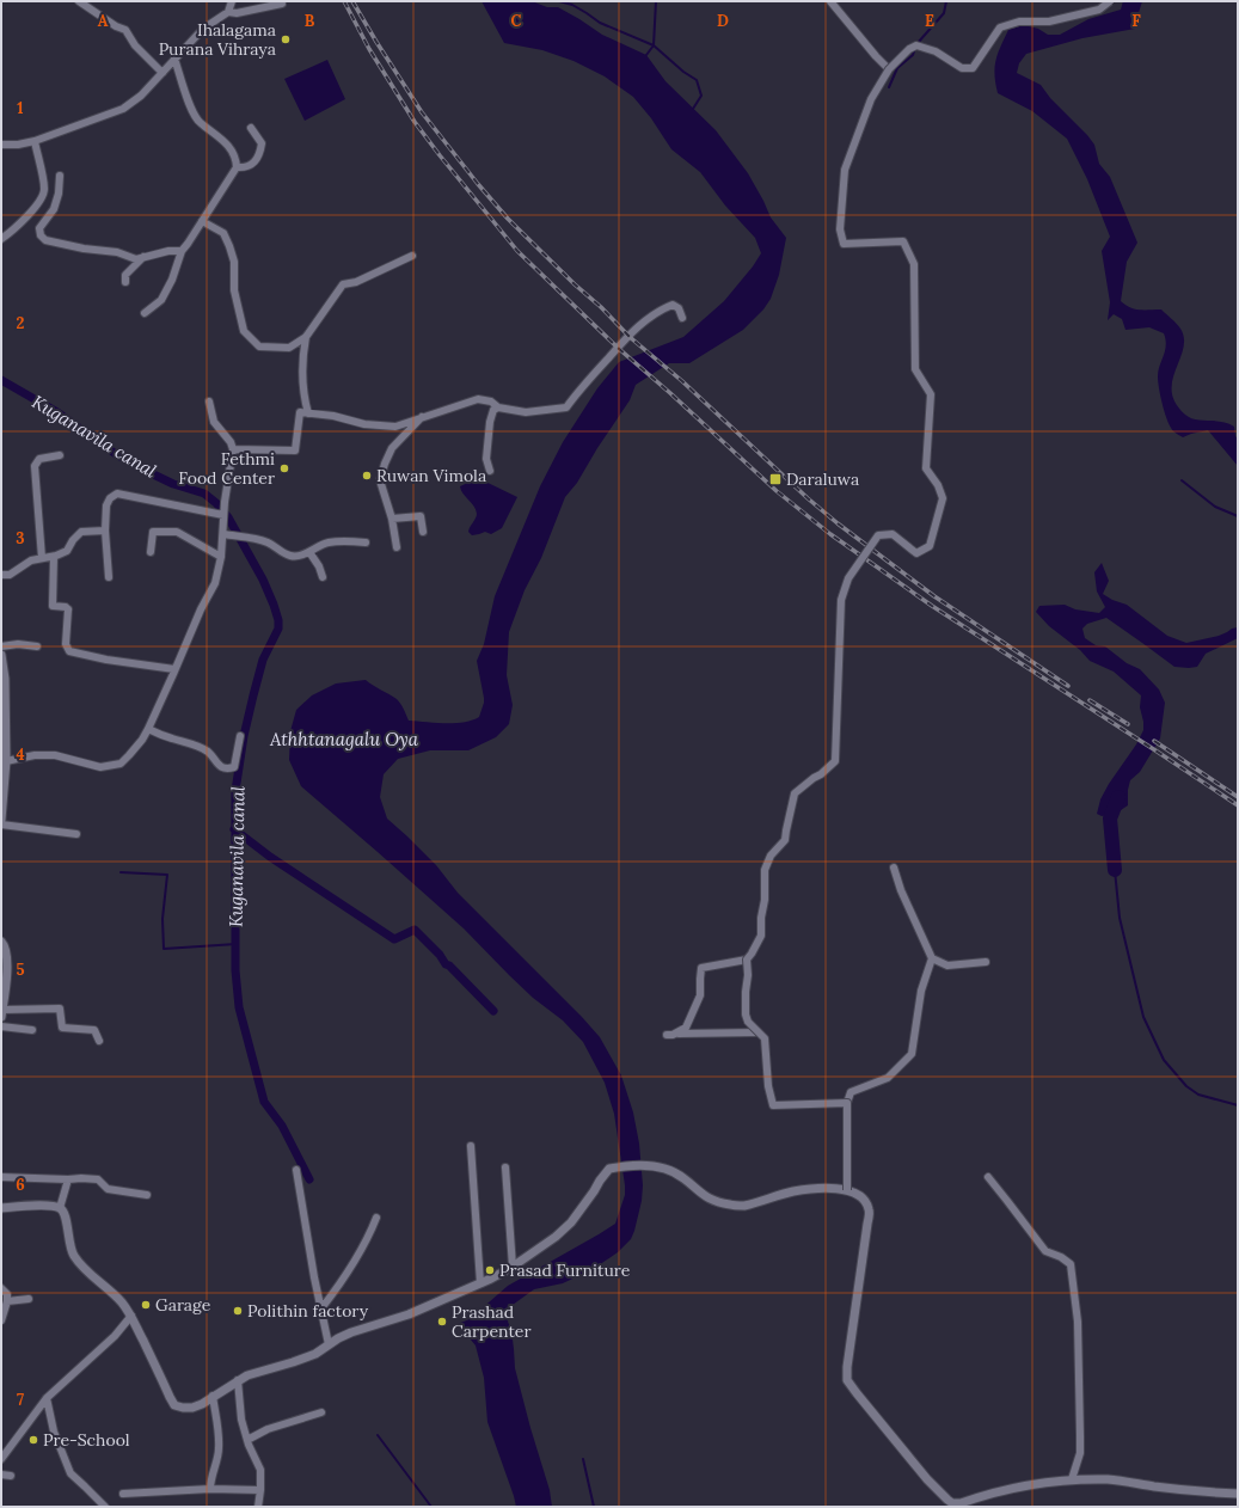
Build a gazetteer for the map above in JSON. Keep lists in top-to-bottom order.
{
  "water": ["Kuganavila canal", "Athhtanagalu Oya"],
  "places": {
    "other": [
      "Ihalagama Purana Vihraya",
      "Fethmi Food Center",
      "Ruwan Vimola",
      "Prasad Furniture",
      "Garage",
      "Polithin factory",
      "Prashad Carpenter",
      "Pre-School"
    ],
    "transit": ["Daraluwa"]
  },
  "grid": {
    "columns": [
      "A",
      "B",
      "C",
      "D",
      "E",
      "F"
    ],
    "rows": [
      "1",
      "2",
      "3",
      "4",
      "5",
      "6",
      "7"
    ]
  }
}
